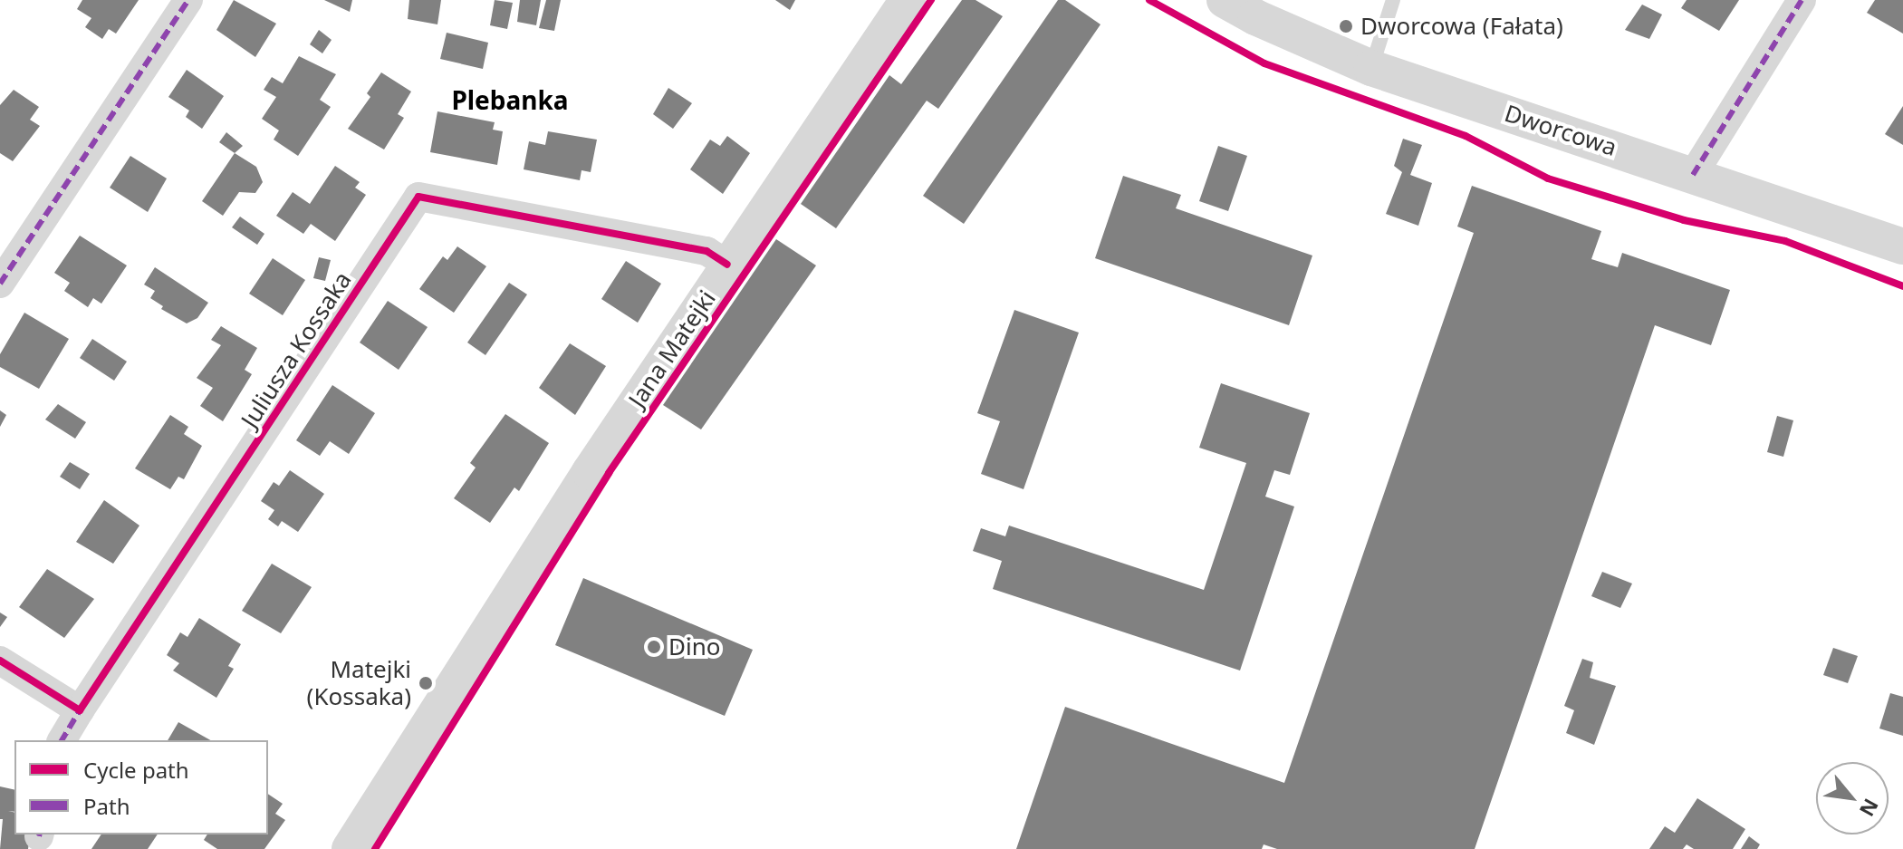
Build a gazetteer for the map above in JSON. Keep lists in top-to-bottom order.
{
  "streets": {
    "street": ["Dworcowa", "Jana Matejki", "Juliusza Kossaka"]
  },
  "crossings": [
    ["Jana Matejki", "Juliusza Kossaka"]
  ],
  "districts": ["Plebanka"],
  "places": ["Dworcowa (Fałata)", "Dino", "Matejki (Kossaka)"],
  "legend": ["Cycle path", "Path"],
  "north": "bottom right"
}
